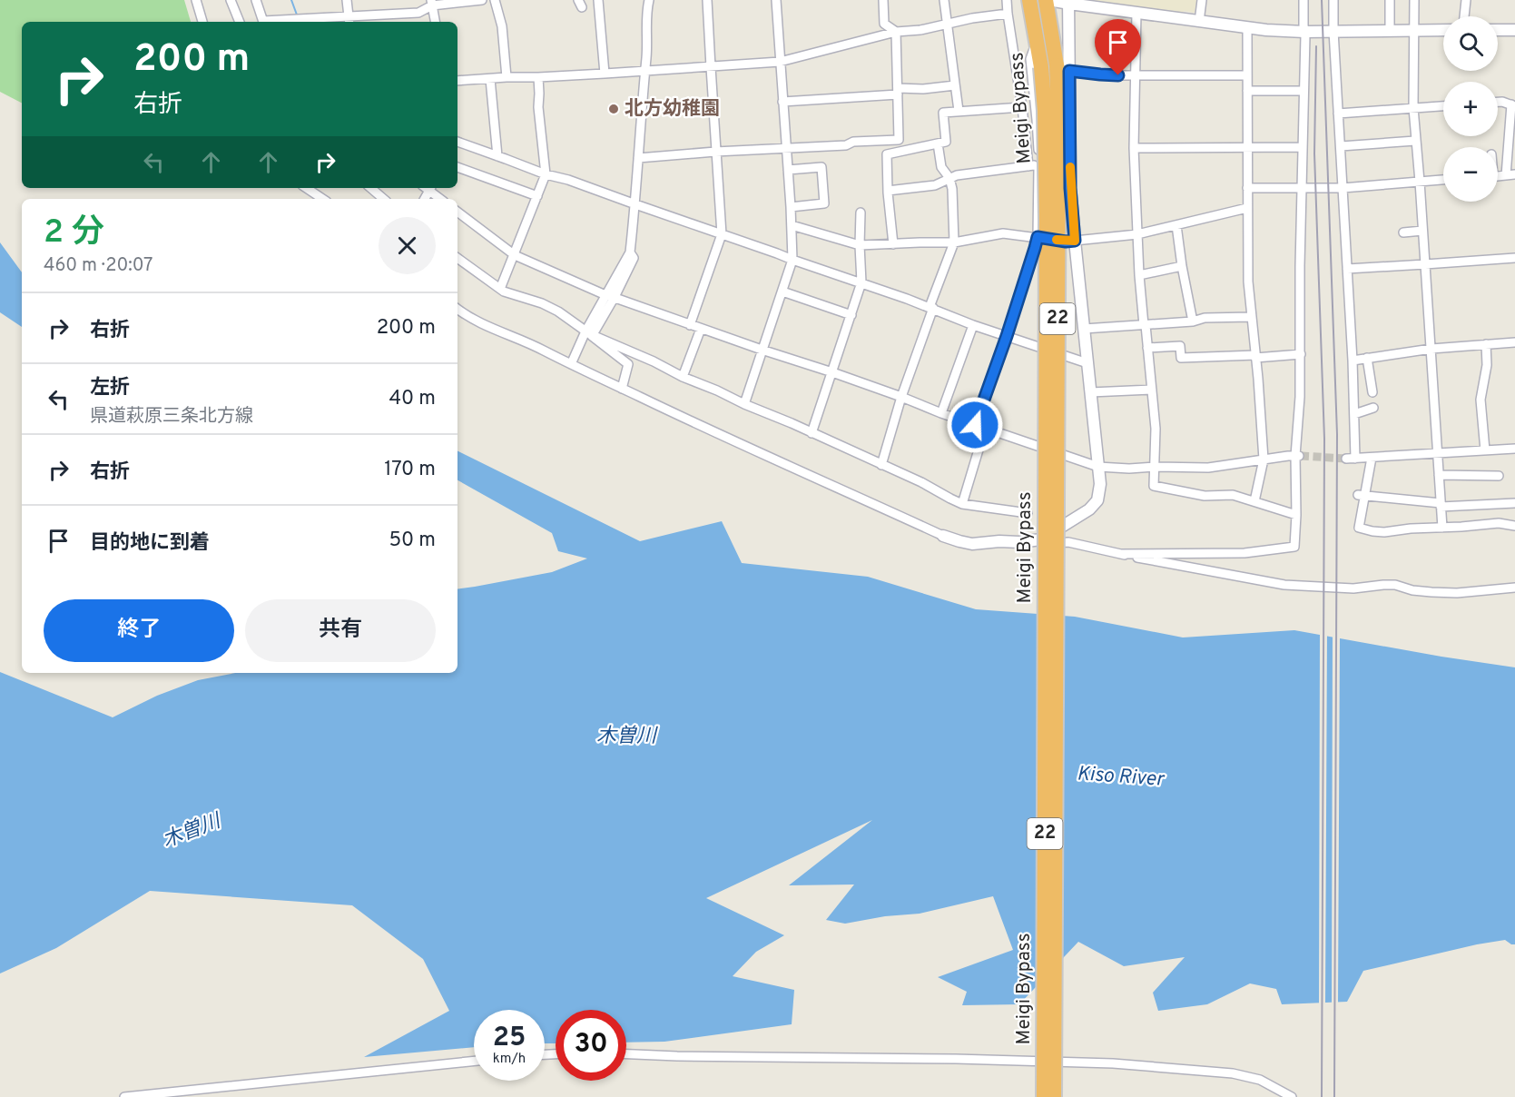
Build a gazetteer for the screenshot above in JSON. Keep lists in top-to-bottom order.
{
  "streets": {
    "highway": ["Meigi Bypass", "22"]
  },
  "water": ["木曽川", "Kiso River"],
  "places": ["北方幼稚園"],
  "page": {
    "map_buttons": ["+", "−"],
    "turn": ["200 m", "右折"],
    "heading": ["2 分", "460 m · 20:07"],
    "list": [
      {
        "name": "右折",
        "value": "200 m"
      },
      {
        "name": "左折",
        "note": "県道萩原三条北方線",
        "value": "40 m"
      },
      {
        "name": "右折",
        "value": "170 m"
      },
      {
        "name": "目的地に到着",
        "value": "50 m"
      }
    ],
    "buttons": ["終了", "共有"],
    "speed": "25 km/h",
    "limit": "30"
  }
}
